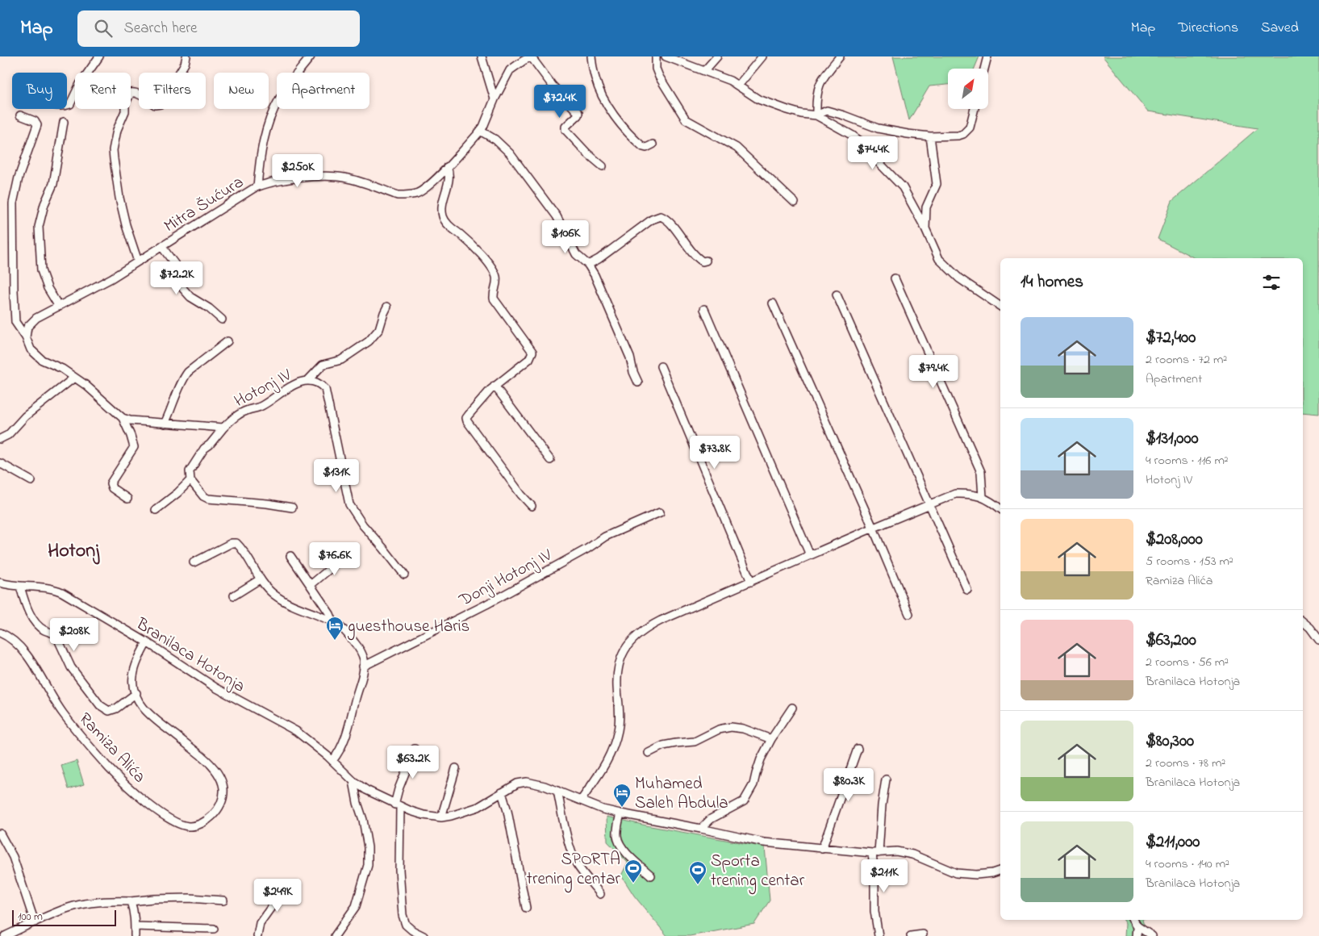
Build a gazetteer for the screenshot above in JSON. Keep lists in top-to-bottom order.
{
  "streets": {
    "street": [
      "Mitra Šućura",
      "Hotonj IV",
      "Donji Hotonj IV",
      "Branilaca Hotonja",
      "Ramiza Alića"
    ]
  },
  "crossings": [
    ["Branilaca Hotonja", "Ramiza Alića"]
  ],
  "districts": ["Hotonj"],
  "places": {
    "hotel": ["guesthouse Haris", "Muhamed Saleh Abdula"],
    "sports": ["SPORTA trening centar", "Sporta trening centar"]
  },
  "scale_bar": "100 m",
  "north": "top right",
  "page": {
    "header": "Map",
    "search": "Search here",
    "nav": ["Map", "Directions", "Saved"],
    "chip": [
      "Buy",
      "Rent",
      "Filters",
      "New",
      "Apartment"
    ],
    "price": [
      "$72.4K",
      "$74.4K",
      "$250K",
      "$106K",
      "$72.2K",
      "$79.4K",
      "$73.8K",
      "$131K",
      "$76.6K",
      "$208K",
      "$63.2K",
      "$80.3K",
      "$211K",
      "$249K"
    ],
    "heading": "14 homes",
    "list": [
      {
        "name": "$72,400",
        "note": "2 rooms · 72 m² · Apartment"
      },
      {
        "name": "$131,000",
        "note": "4 rooms · 116 m² · Hotonj IV"
      },
      {
        "name": "$208,000",
        "note": "5 rooms · 153 m² · Ramiza Alića"
      },
      {
        "name": "$63,200",
        "note": "2 rooms · 56 m² · Branilaca Hotonja"
      },
      {
        "name": "$80,300",
        "note": "2 rooms · 78 m² · Branilaca Hotonja"
      },
      {
        "name": "$211,000",
        "note": "4 rooms · 140 m² · Branilaca Hotonja"
      }
    ],
    "scale": "100 m"
  }
}
